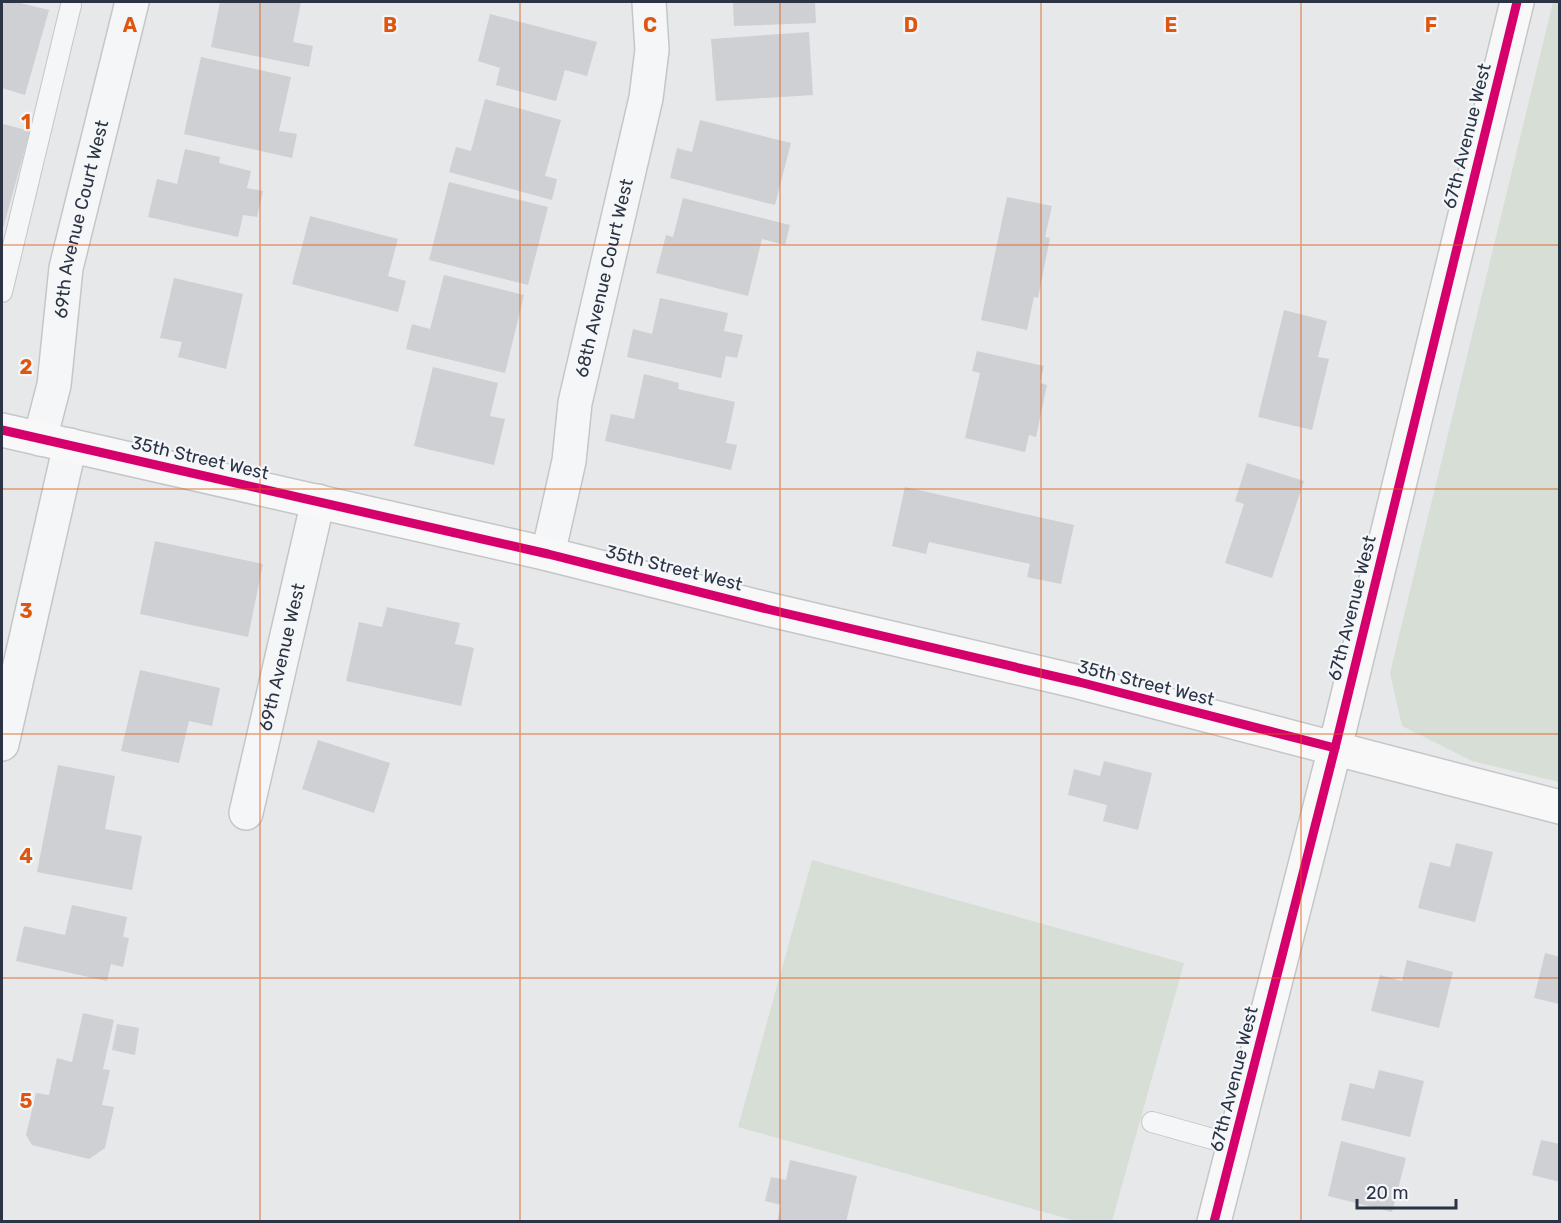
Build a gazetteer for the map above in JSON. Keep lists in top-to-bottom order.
{
  "streets": {
    "street": [
      "67th Avenue West",
      "69th Avenue Court West",
      "68th Avenue Court West",
      "35th Street West",
      "69th Avenue West"
    ]
  },
  "crossings": [
    ["67th Avenue West", "35th Street West"],
    ["69th Avenue Court West", "35th Street West"],
    ["68th Avenue Court West", "35th Street West"],
    ["35th Street West", "69th Avenue West"]
  ],
  "scale_bar": "20 m",
  "grid": {
    "columns": [
      "A",
      "B",
      "C",
      "D",
      "E",
      "F"
    ],
    "rows": [
      "1",
      "2",
      "3",
      "4",
      "5"
    ]
  }
}
